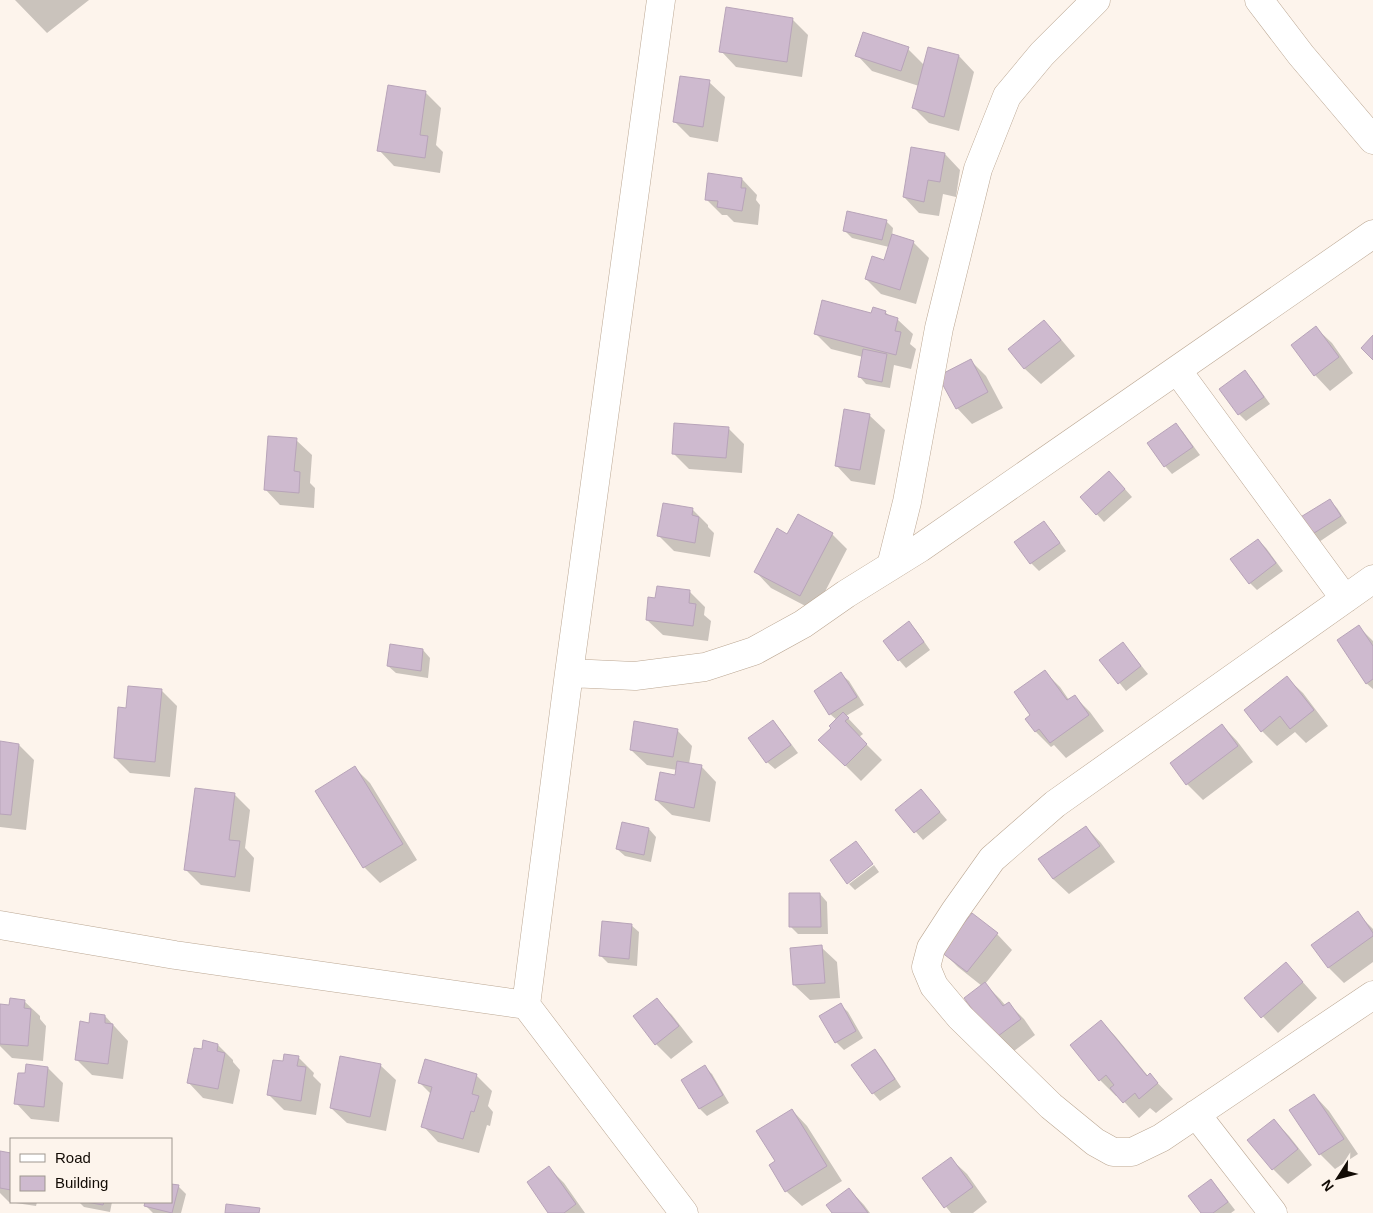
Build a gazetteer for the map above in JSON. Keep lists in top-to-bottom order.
{
  "legend": ["Road", "Building"],
  "north": "bottom left"
}
